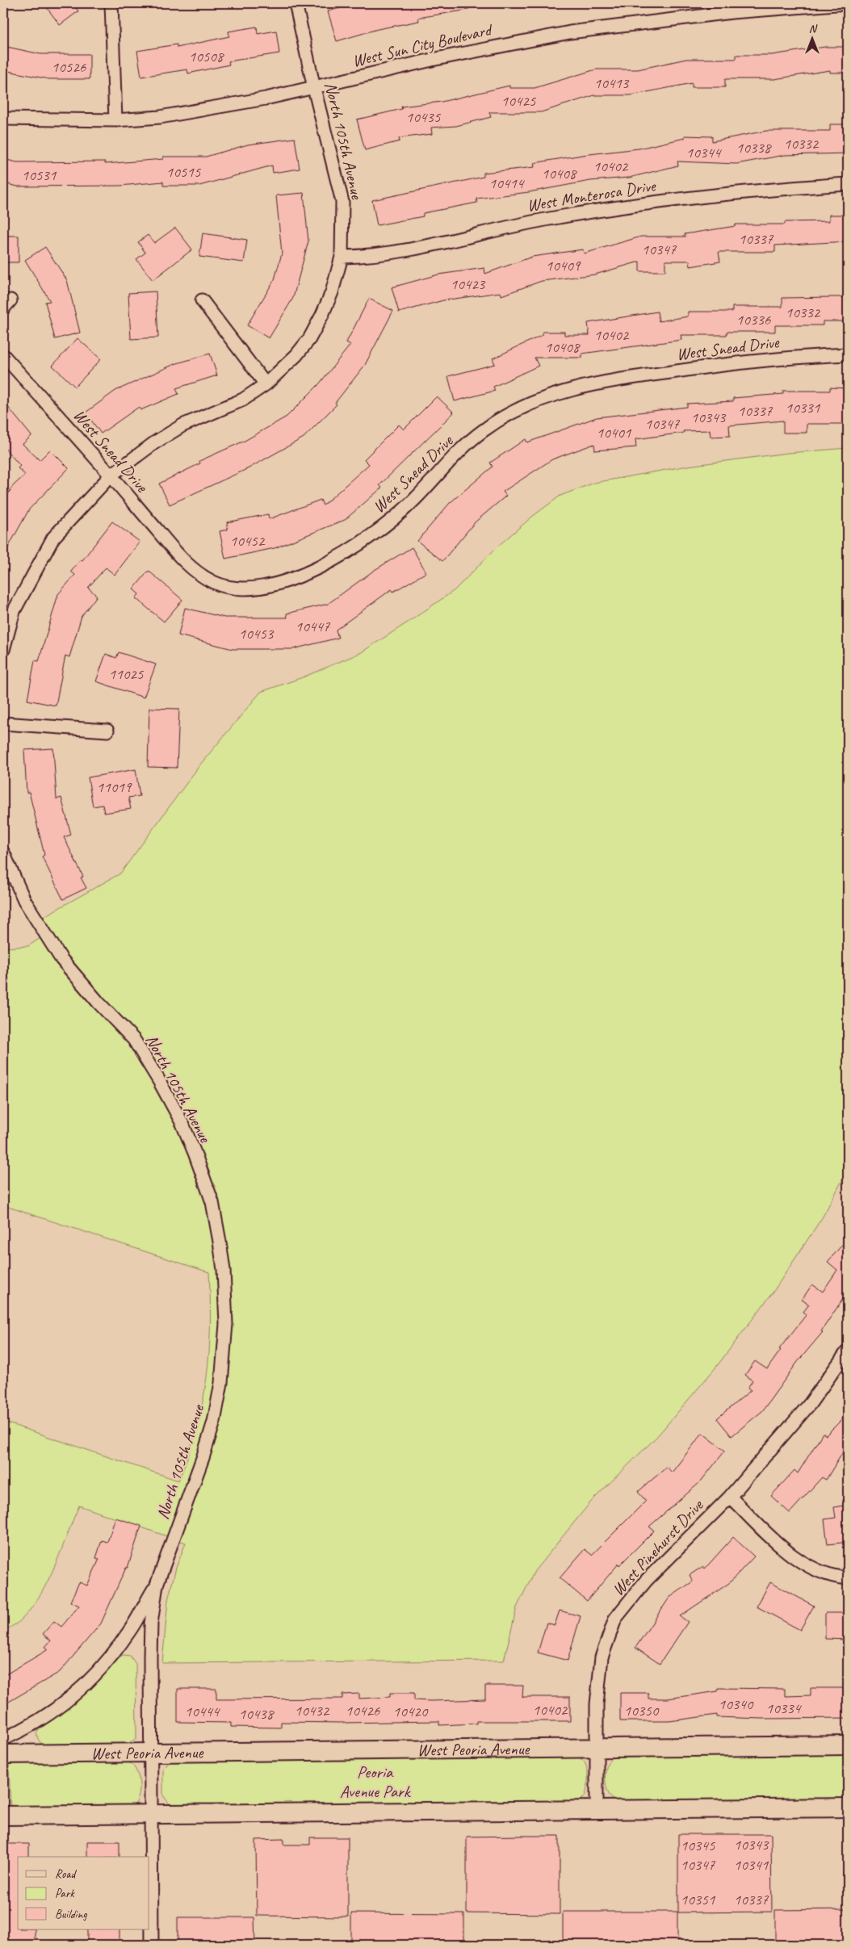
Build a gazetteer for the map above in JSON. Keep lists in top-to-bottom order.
{
  "streets": {
    "street": [
      "West Sun City Boulevard",
      "North 105th Avenue",
      "West Monterosa Drive",
      "West Snead Drive",
      "West Pinehurst Drive",
      "West Peoria Avenue"
    ]
  },
  "crossings": [
    ["West Sun City Boulevard", "North 105th Avenue"],
    ["North 105th Avenue", "West Monterosa Drive"],
    ["North 105th Avenue", "West Snead Drive"],
    ["North 105th Avenue", "West Peoria Avenue"],
    ["West Pinehurst Drive", "West Peoria Avenue"]
  ],
  "parks": ["Peoria Avenue Park"],
  "house_numbers": [
    "10508",
    "10526",
    "10413",
    "10425",
    "10435",
    "10332",
    "10338",
    "10344",
    "10402",
    "10515",
    "10408",
    "10531",
    "10414",
    "10337",
    "10347",
    "10409",
    "10423",
    "10332",
    "10336",
    "10402",
    "10408",
    "10331",
    "10337",
    "10343",
    "10347",
    "10401",
    "10452",
    "10447",
    "10453",
    "11025",
    "11019",
    "10340",
    "10334",
    "10402",
    "10432",
    "10426",
    "10350",
    "10444",
    "10420",
    "10438",
    "10343",
    "10345",
    "10347",
    "10341",
    "10351",
    "10337"
  ],
  "legend": ["Road", "Park", "Building"],
  "north": "top"
}
